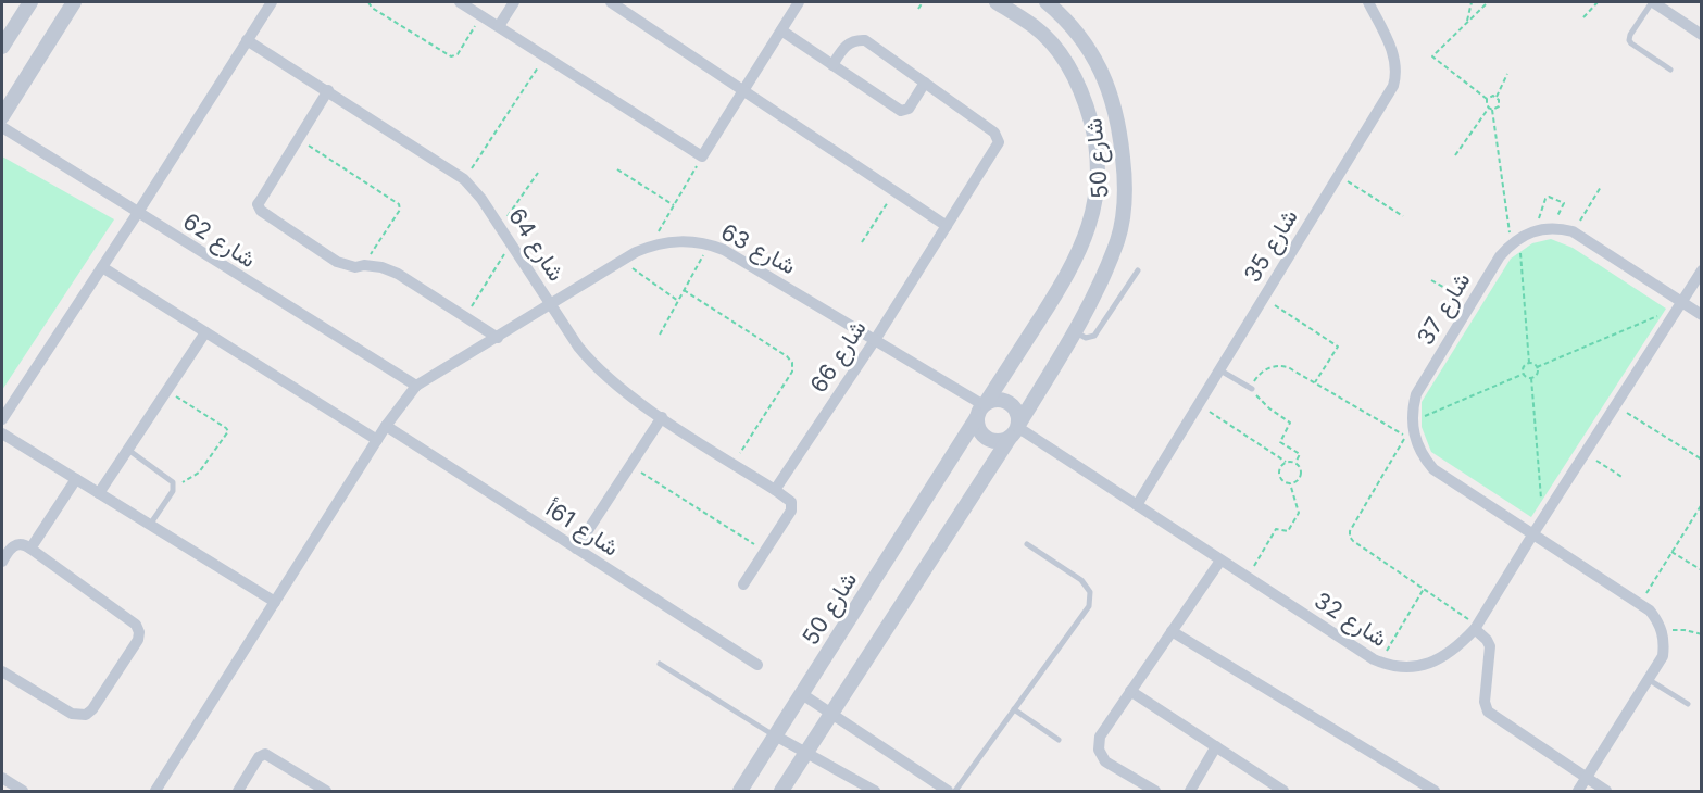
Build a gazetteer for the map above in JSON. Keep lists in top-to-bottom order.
{
  "streets": {
    "street": [
      "شارع 50",
      "شارع 62",
      "شارع 64",
      "شارع 35",
      "شارع 63",
      "شارع 37",
      "شارع 66",
      "شارع 61أ",
      "شارع 32"
    ]
  },
  "crossings": [
    ["شارع 50", "شارع 63"],
    ["شارع 50", "شارع 32"],
    ["شارع 62", "شارع 63"],
    ["شارع 64", "شارع 63"],
    ["شارع 64", "شارع 66"],
    ["شارع 35", "شارع 32"],
    ["شارع 63", "شارع 66"],
    ["شارع 63", "شارع 61أ"],
    ["شارع 63", "شارع 32"],
    ["شارع 37", "شارع 32"]
  ]
}
